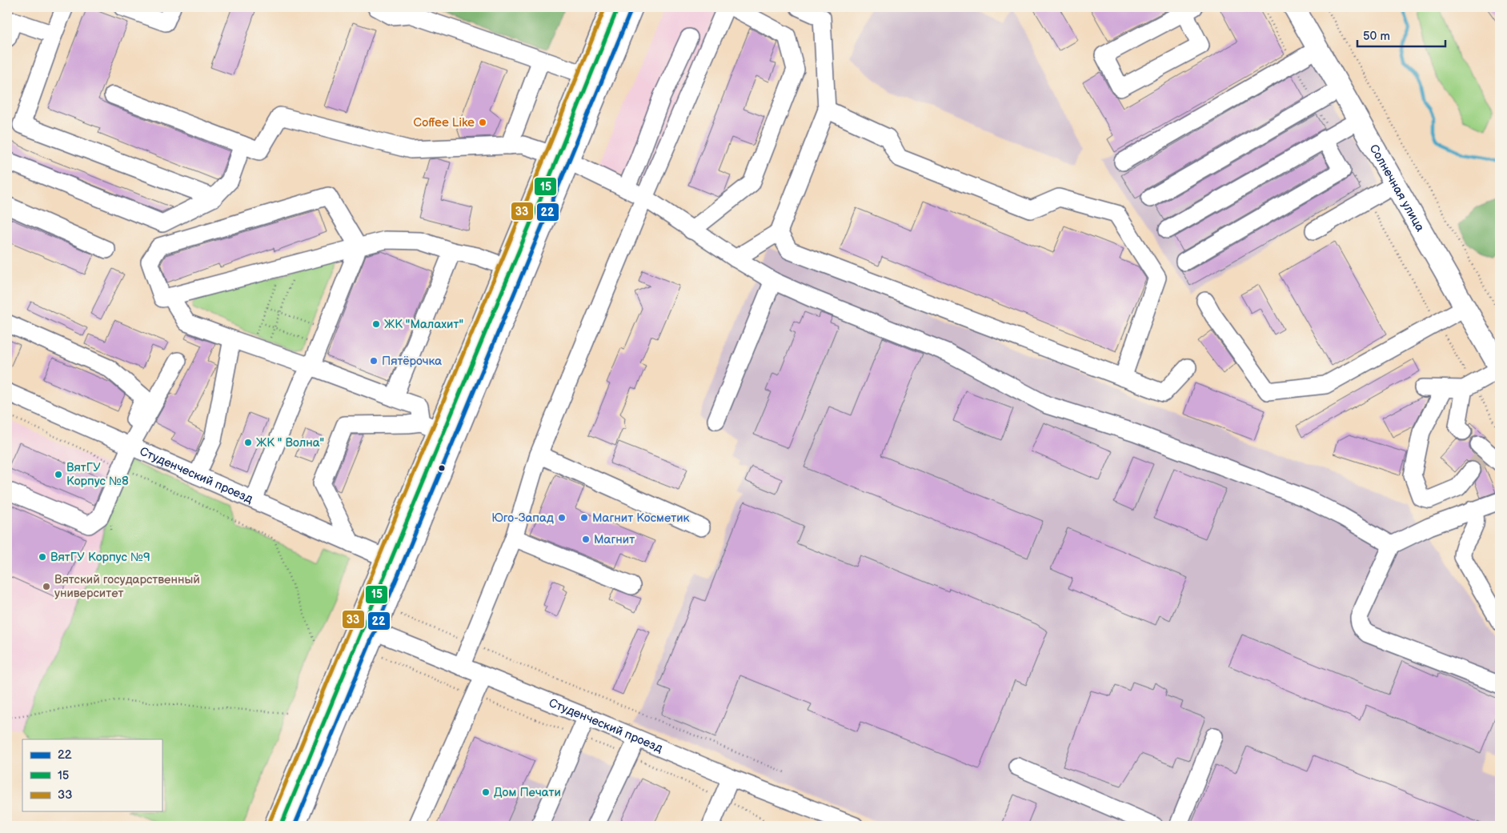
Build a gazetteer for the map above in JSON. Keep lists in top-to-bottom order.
{
  "streets": {
    "main road": ["Солнечная улица"],
    "street": ["Студенческий проезд"]
  },
  "places": [
    "Coffee Like",
    "ЖК \"Малахит\"",
    "Пятёрочка",
    "ЖК \" Волна\"",
    "ВятГУ Корпус №8",
    "Юго-Запад",
    "Магнит Косметик",
    "Магнит",
    "ВятГУ Корпус №9",
    "Вятский государственный университет",
    "Дом Печати"
  ],
  "lines": ["transit line 22", "transit line 33", "transit line 15"],
  "legend": ["22", "15", "33"],
  "scale_bar": "50 m"
}
